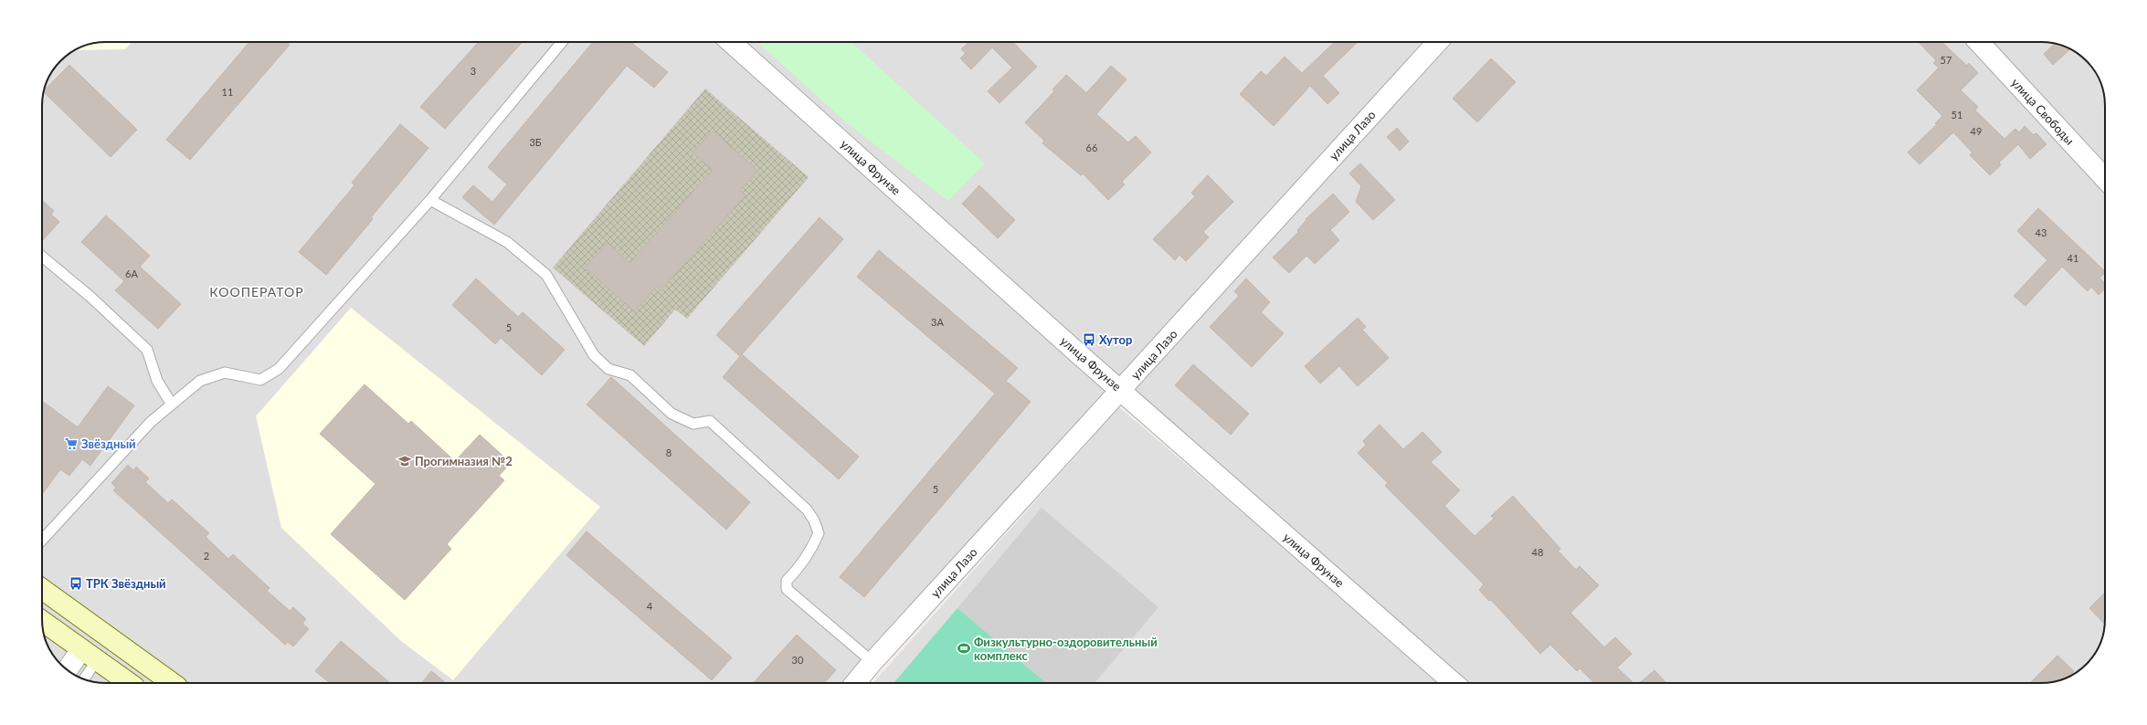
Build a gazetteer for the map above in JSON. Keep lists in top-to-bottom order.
{
  "streets": {
    "street": ["улица Свободы", "улица Лазо", "улица Фрунзе"]
  },
  "crossings": [
    ["улица Лазо", "улица Фрунзе"]
  ],
  "districts": ["КООПЕРАТОР"],
  "places": {
    "bus stop": ["Хутор", "ТРК Звёздный"],
    "supermarket": ["Звёздный"],
    "school or university": ["Прогимназия №2"],
    "sports": ["Физкультурно-оздоровительный комплекс"]
  },
  "house_numbers": [
    "57",
    "3",
    "11",
    "51",
    "49",
    "3Б",
    "66",
    "43",
    "41",
    "6А",
    "3А",
    "5",
    "8",
    "5",
    "48",
    "2",
    "4",
    "30"
  ]
}
